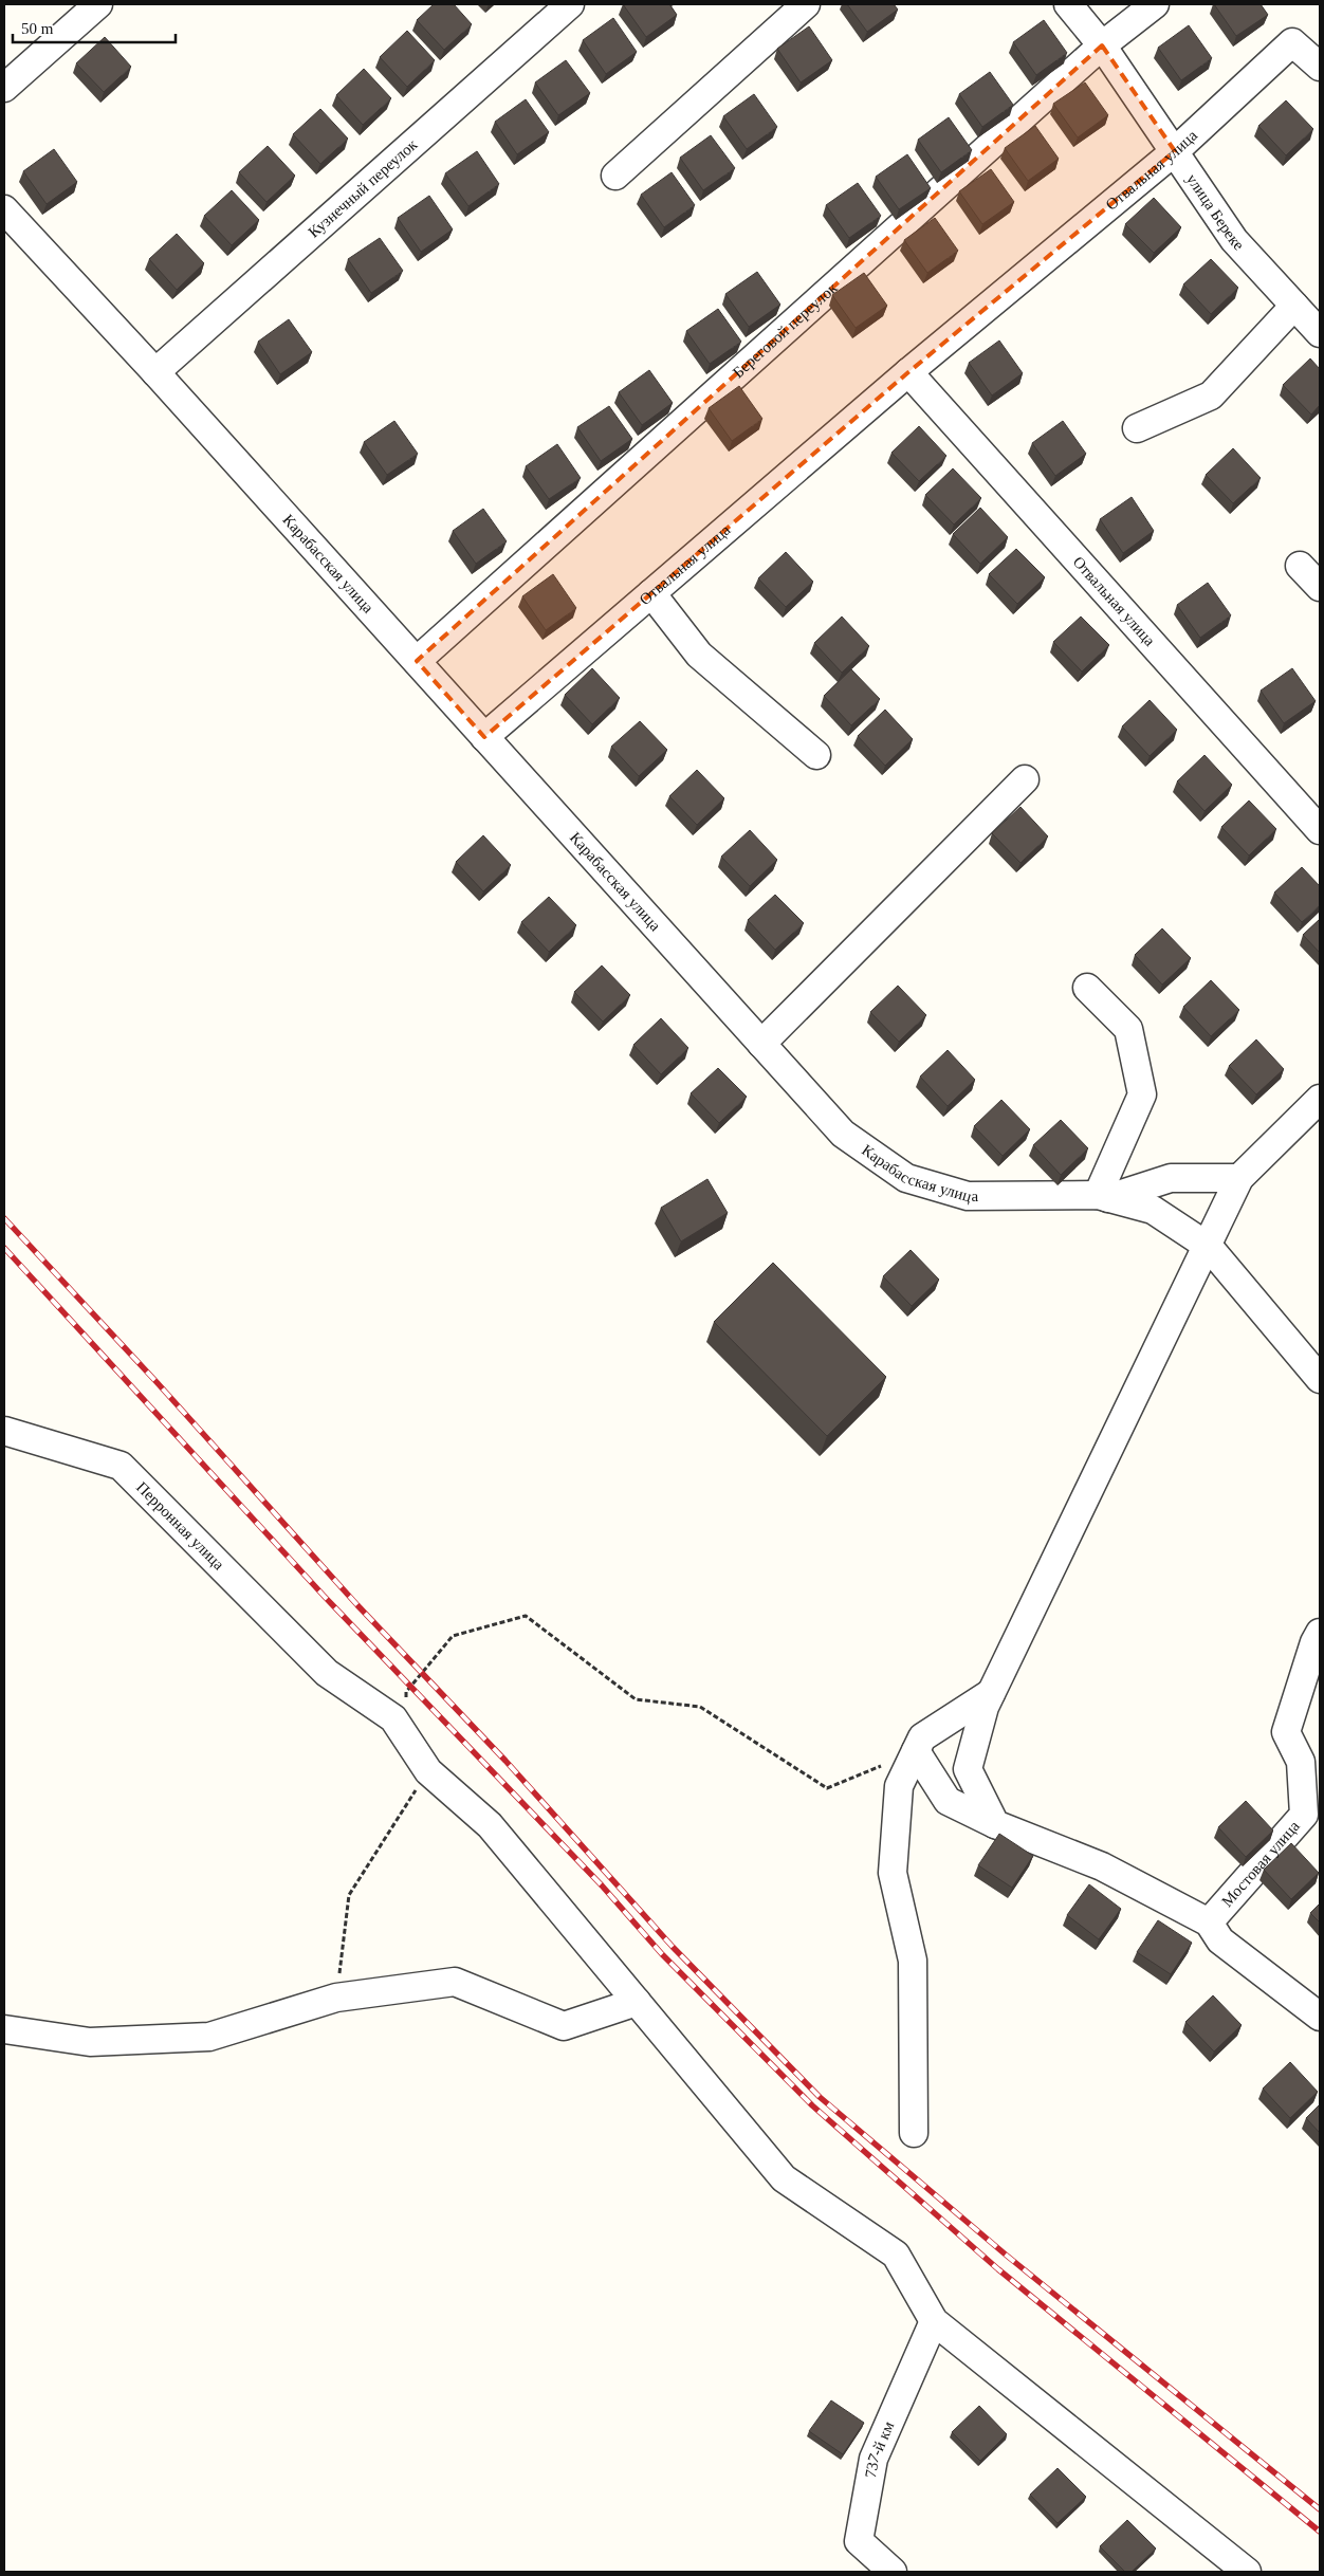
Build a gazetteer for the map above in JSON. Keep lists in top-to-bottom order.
{
  "streets": {
    "street": [
      "Отвальная улица",
      "Кузнечный переулок",
      "улица Береке",
      "Береговой переулок",
      "Карабасская улица",
      "Перронная улица",
      "Мостовая улица",
      "737-й км"
    ]
  },
  "crossings": [
    ["Отвальная улица", "улица Береке"],
    ["Отвальная улица", "Карабасская улица"],
    ["Кузнечный переулок", "Карабасская улица"],
    ["улица Береке", "Береговой переулок"],
    ["Береговой переулок", "Карабасская улица"],
    ["Перронная улица", "737-й км"]
  ],
  "scale_bar": "50 m"
}
